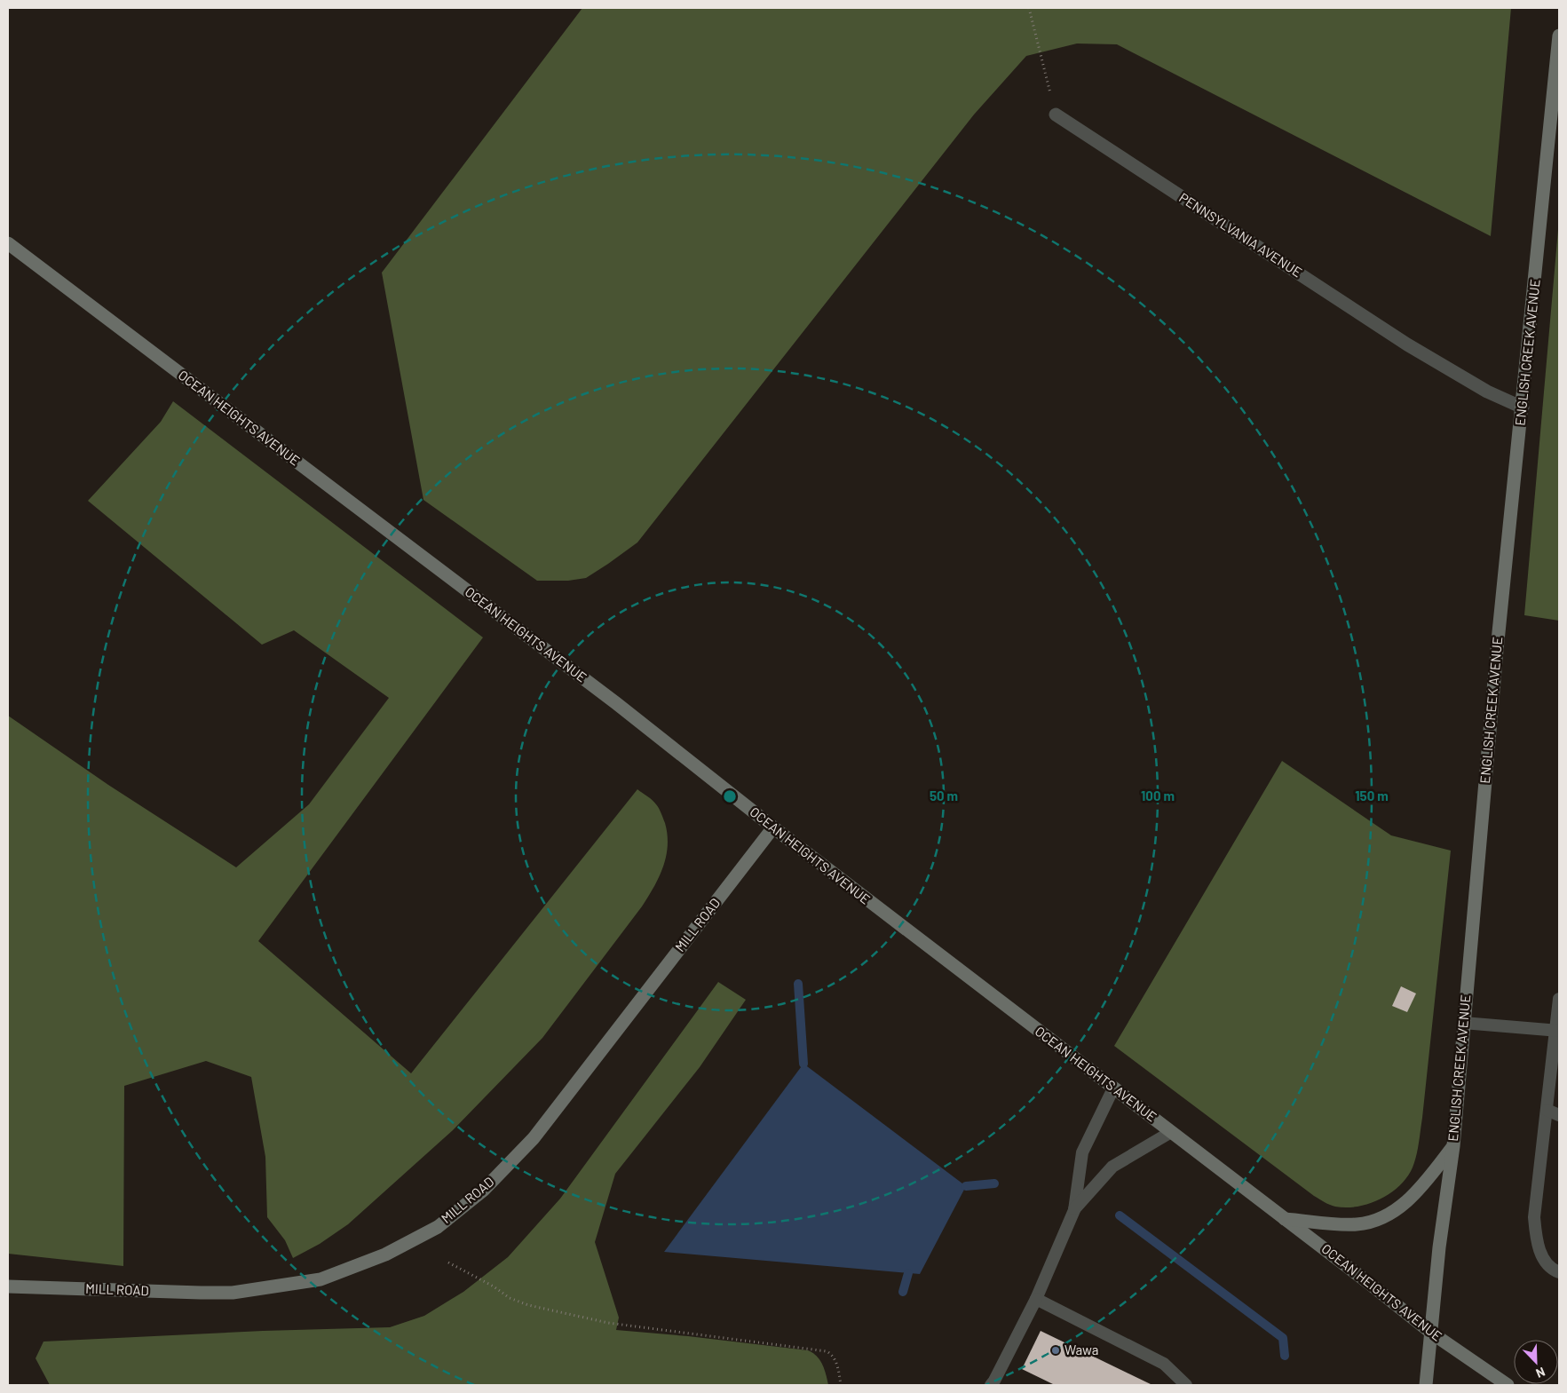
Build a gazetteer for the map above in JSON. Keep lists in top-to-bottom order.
{
  "streets": {
    "main road": ["ENGLISH CREEK AVENUE", "OCEAN HEIGHTS AVENUE", "MILL ROAD"],
    "street": ["PENNSYLVANIA AVENUE"]
  },
  "crossings": [
    ["PENNSYLVANIA AVENUE", "ENGLISH CREEK AVENUE"],
    ["ENGLISH CREEK AVENUE", "OCEAN HEIGHTS AVENUE"],
    ["OCEAN HEIGHTS AVENUE", "MILL ROAD"]
  ],
  "places": ["Wawa"],
  "north": "bottom right",
  "rings": ["50 m", "100 m", "150 m"]
}
